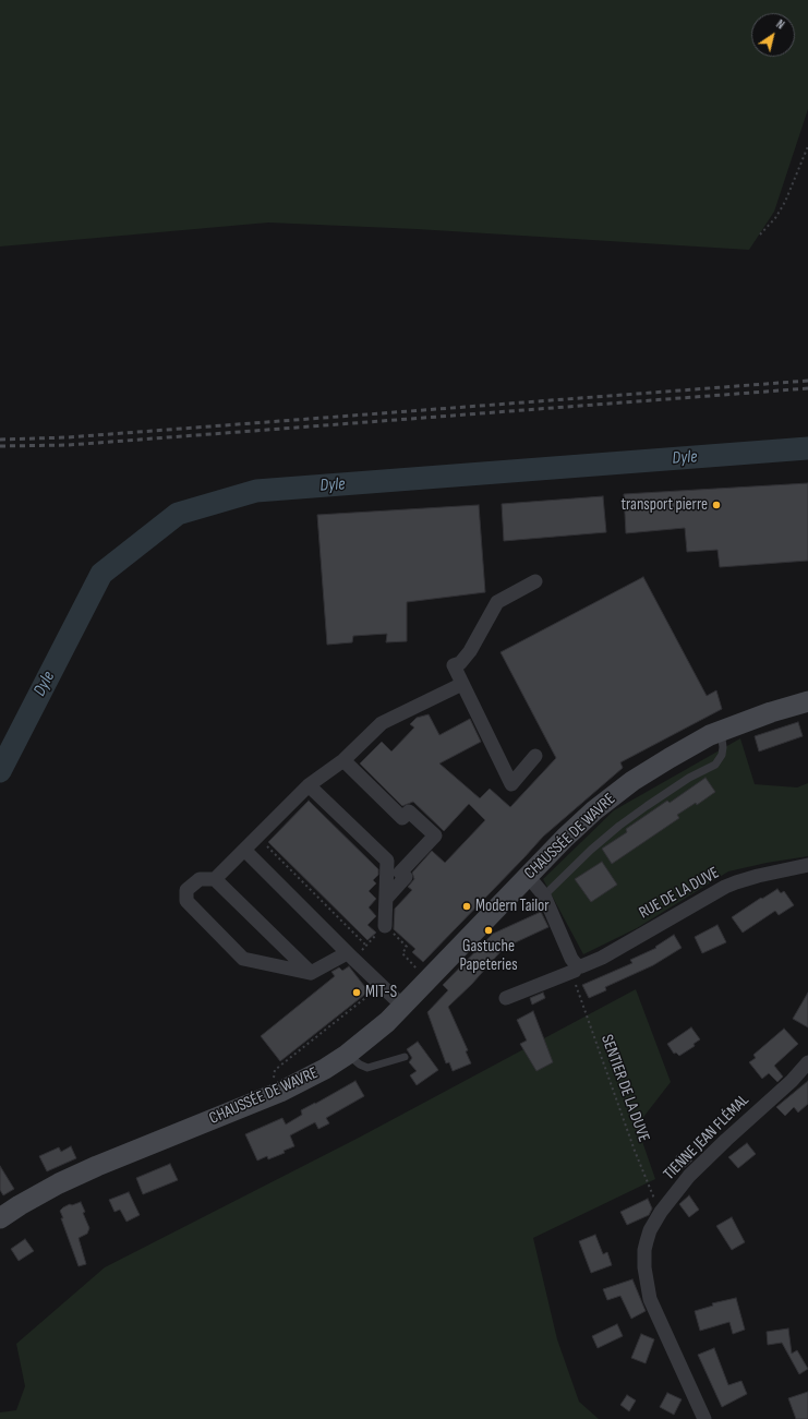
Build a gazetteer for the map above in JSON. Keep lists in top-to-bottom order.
{
  "streets": {
    "main road": ["CHAUSSÉE DE WAVRE"],
    "street": ["RUE DE LA DUVE", "TIENNE JEAN FLÉMAL"],
    "path": ["SENTIER DE LA DUVE"]
  },
  "crossings": [
    ["RUE DE LA DUVE", "SENTIER DE LA DUVE"],
    ["SENTIER DE LA DUVE", "TIENNE JEAN FLÉMAL"]
  ],
  "water": ["Dyle"],
  "places": [
    "transport pierre",
    "Modern Tailor",
    "Gastuche Papeteries",
    "MIT-S"
  ],
  "north": "top right"
}
